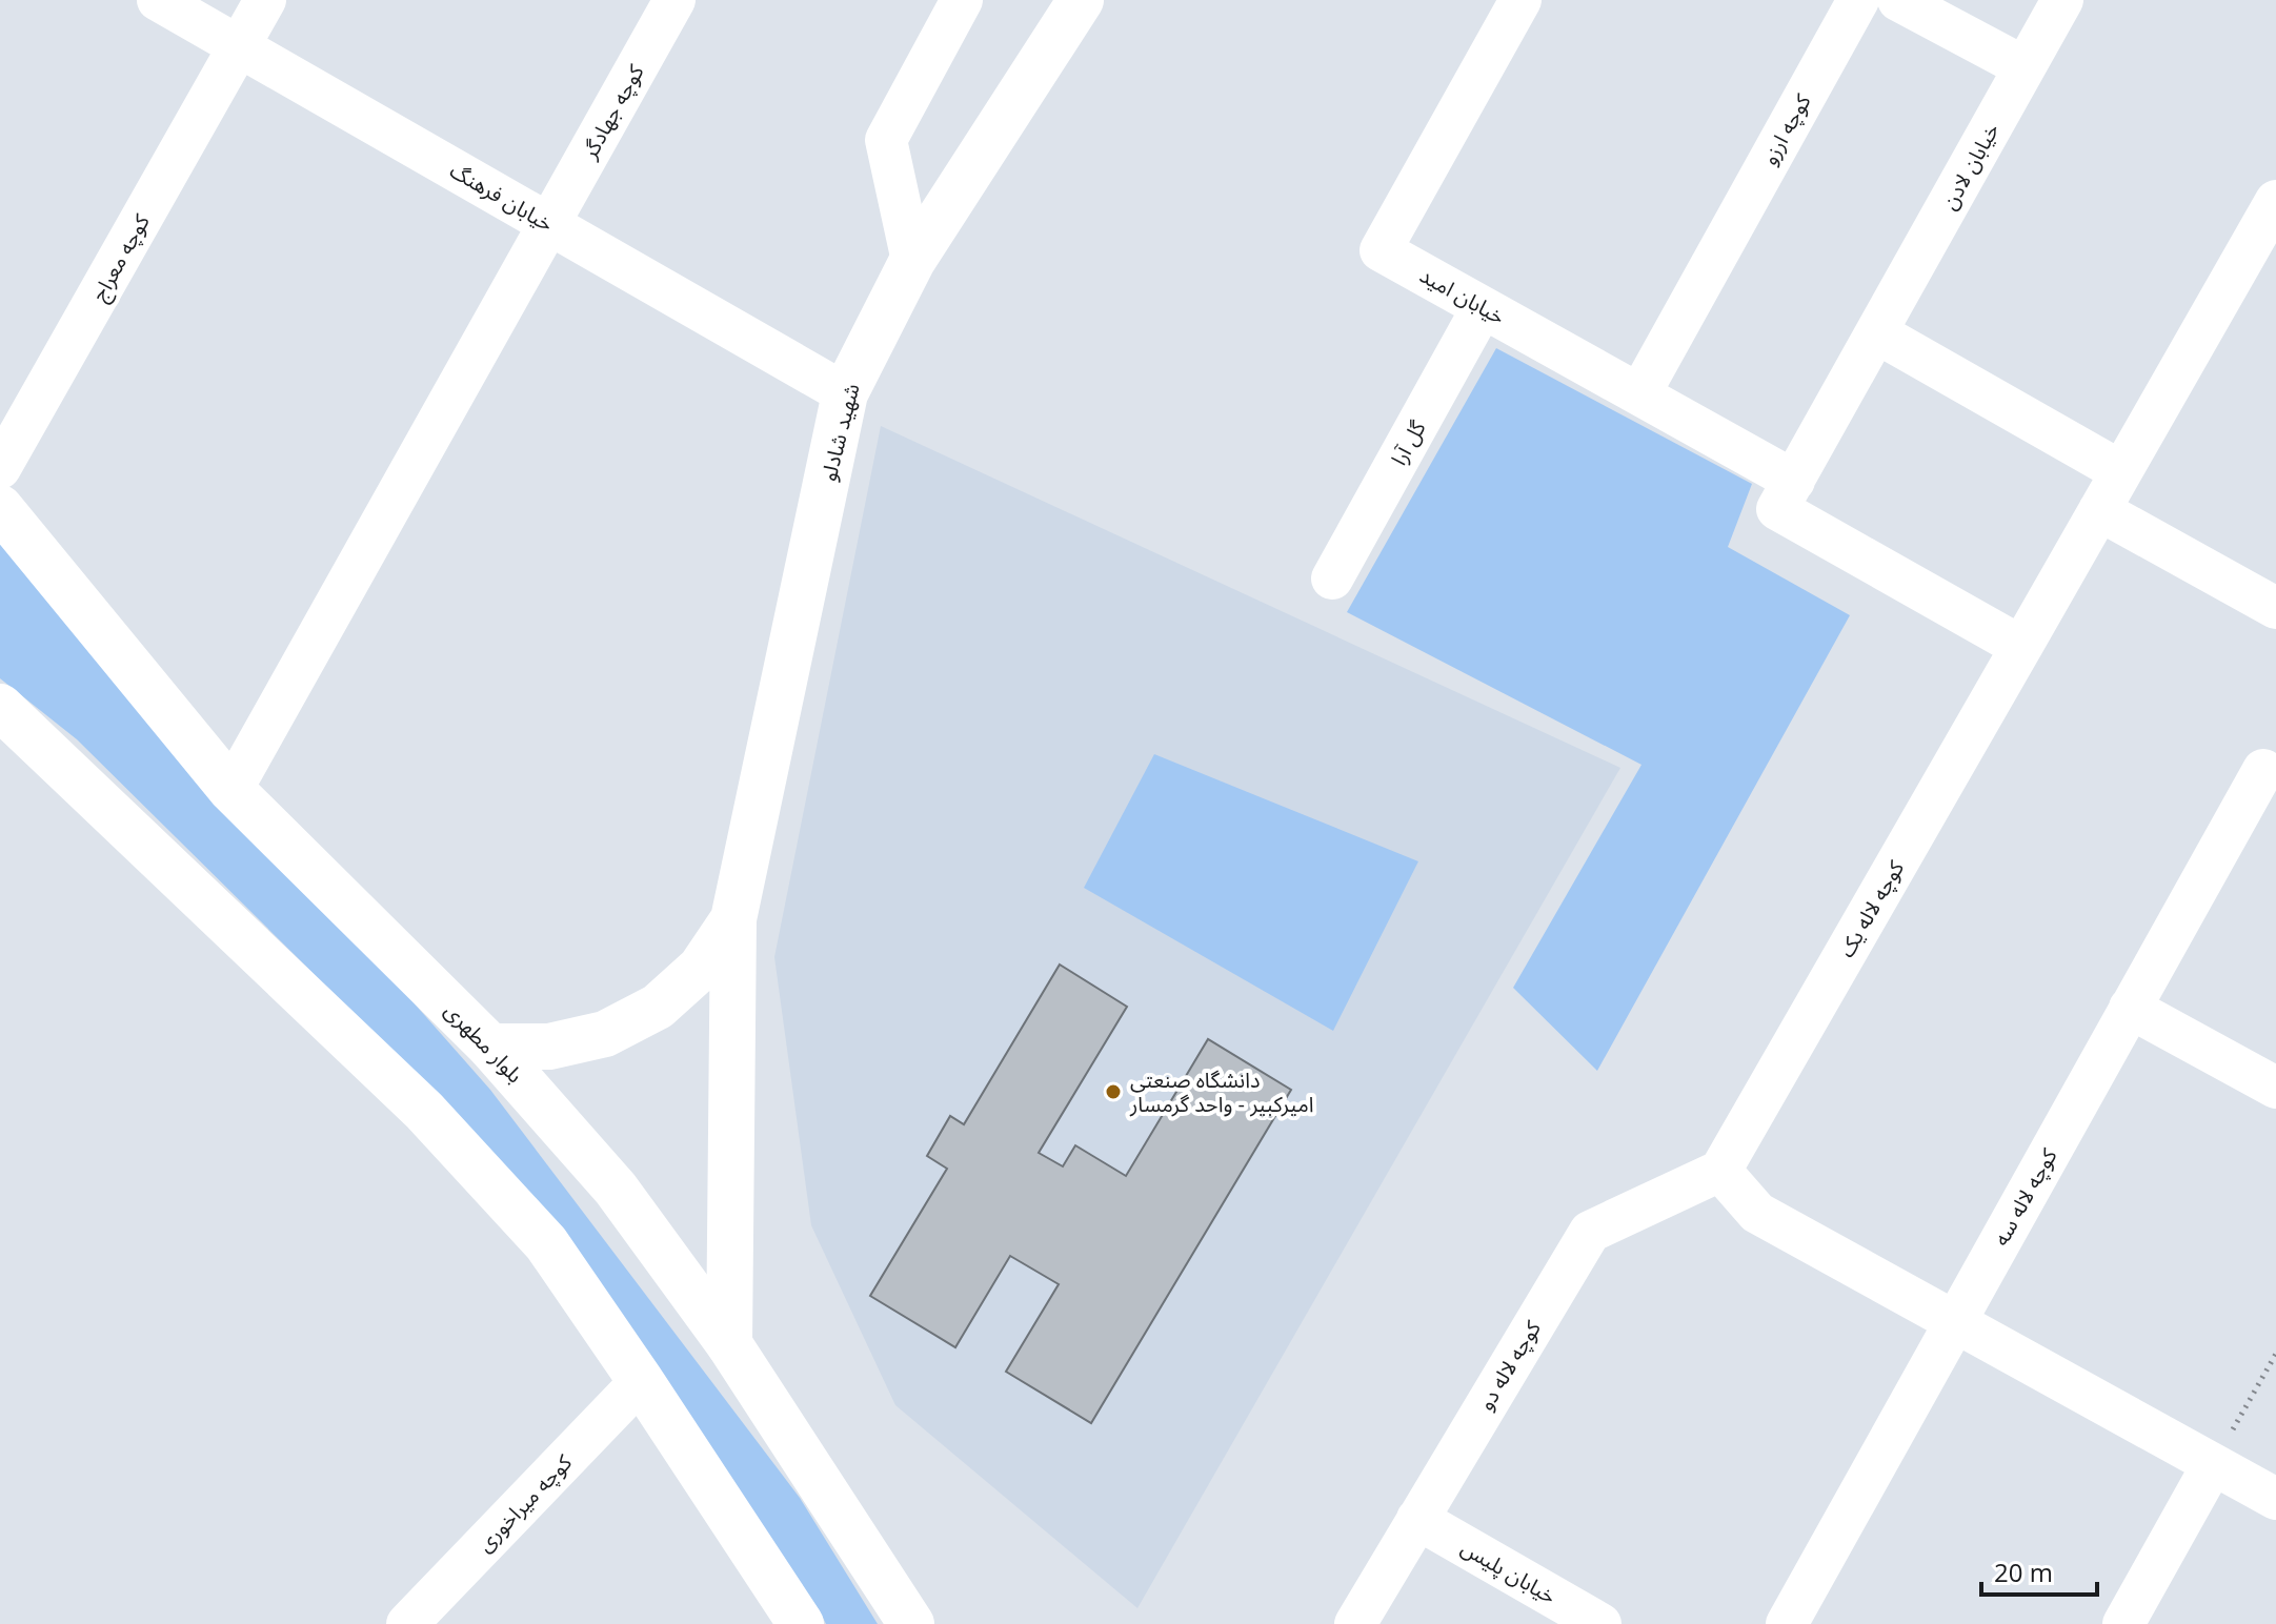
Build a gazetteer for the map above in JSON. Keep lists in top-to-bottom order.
{
  "streets": {
    "main road": ["شهید شادلو", "بلوار مطهری"],
    "street": [
      "کوچه جهادگر",
      "کوچه ارزو",
      "خیابان لادن",
      "خیابان فرهنگ",
      "کوچه معراج",
      "خیابان امید",
      "گل آرا",
      "کوچه لاله یک",
      "کوچه لاله سه",
      "کوچه لاله دو",
      "کوچه میراخوری",
      "خیابان پلیس"
    ]
  },
  "crossings": [
    ["کوچه جهادگر", "خیابان فرهنگ"],
    ["کوچه جهادگر", "بلوار مطهری"],
    ["کوچه ارزو", "خیابان امید"],
    ["خیابان لادن", "خیابان امید"],
    ["خیابان لادن", "کوچه لاله یک"],
    ["خیابان فرهنگ", "کوچه معراج"],
    ["خیابان فرهنگ", "شهید شادلو"],
    ["خیابان امید", "گل آرا"],
    ["کوچه لاله یک", "کوچه لاله دو"],
    ["کوچه لاله دو", "خیابان پلیس"]
  ],
  "places": ["دانشگاه صنعتی امیرکبیر - واحد گرمسار"],
  "scale_bar": "20 m"
}
